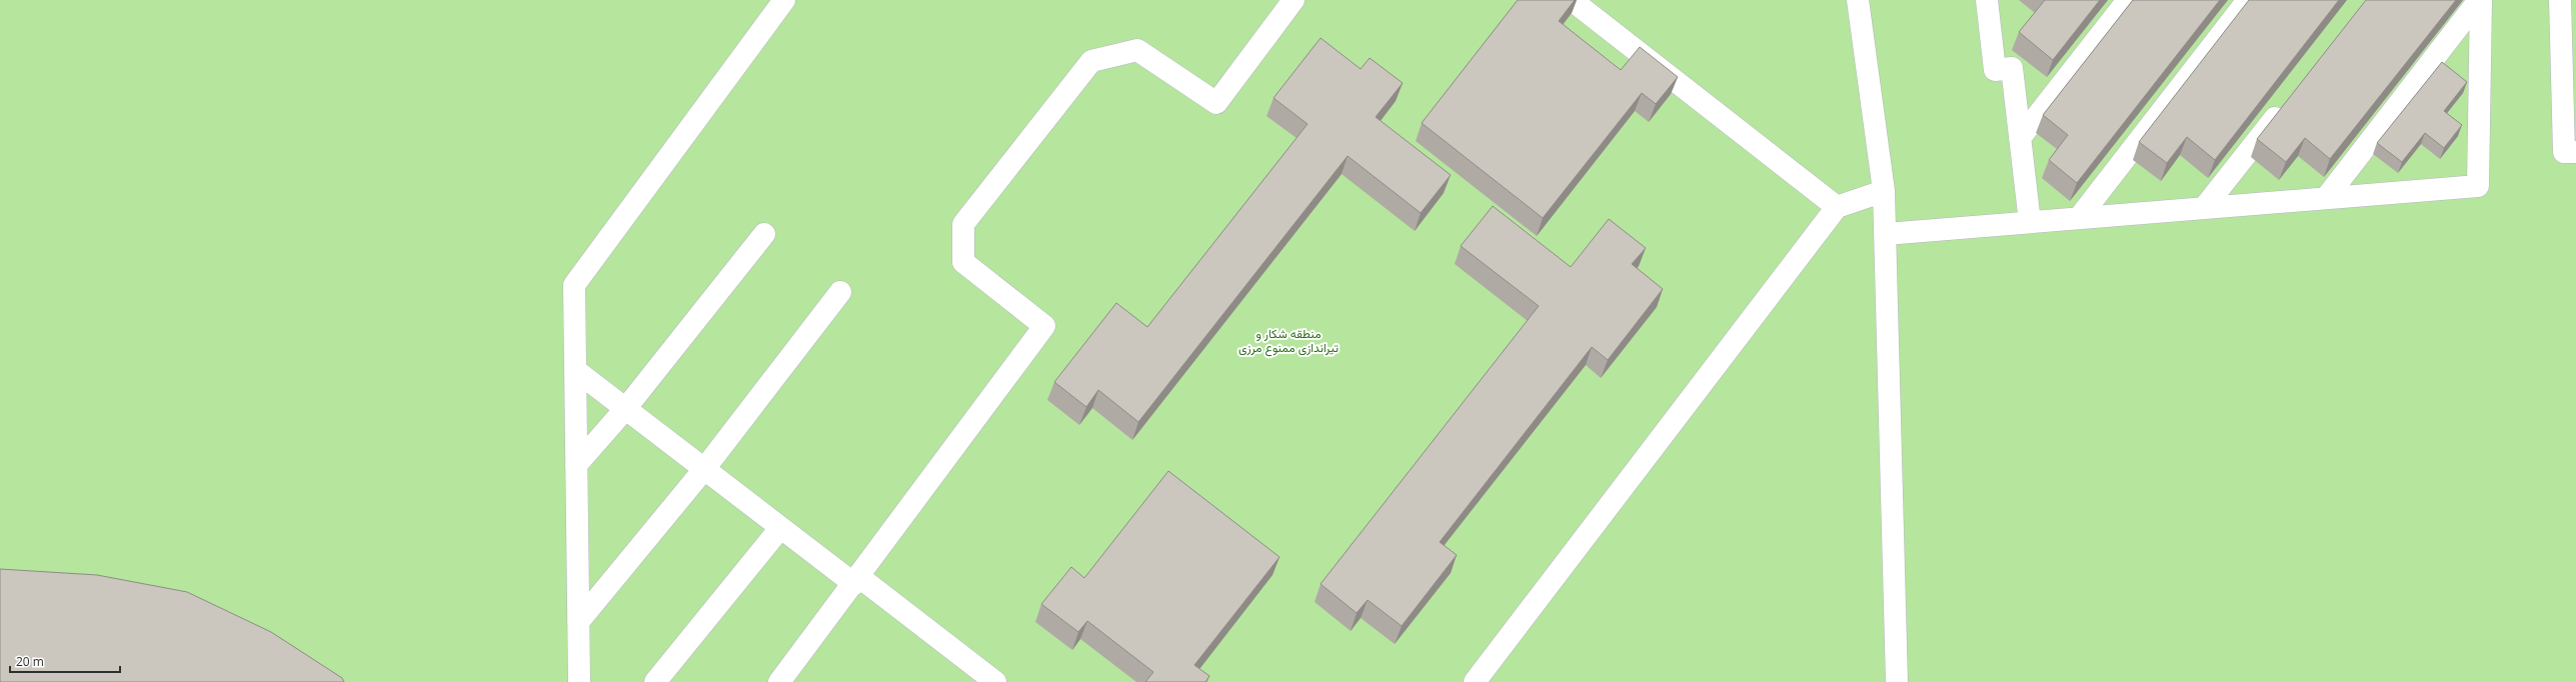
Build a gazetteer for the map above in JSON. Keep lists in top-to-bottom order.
{
  "parks": ["منطقه شکار و تیراندازی ممنوع مرزی"],
  "scale_bar": "20 m"
}
